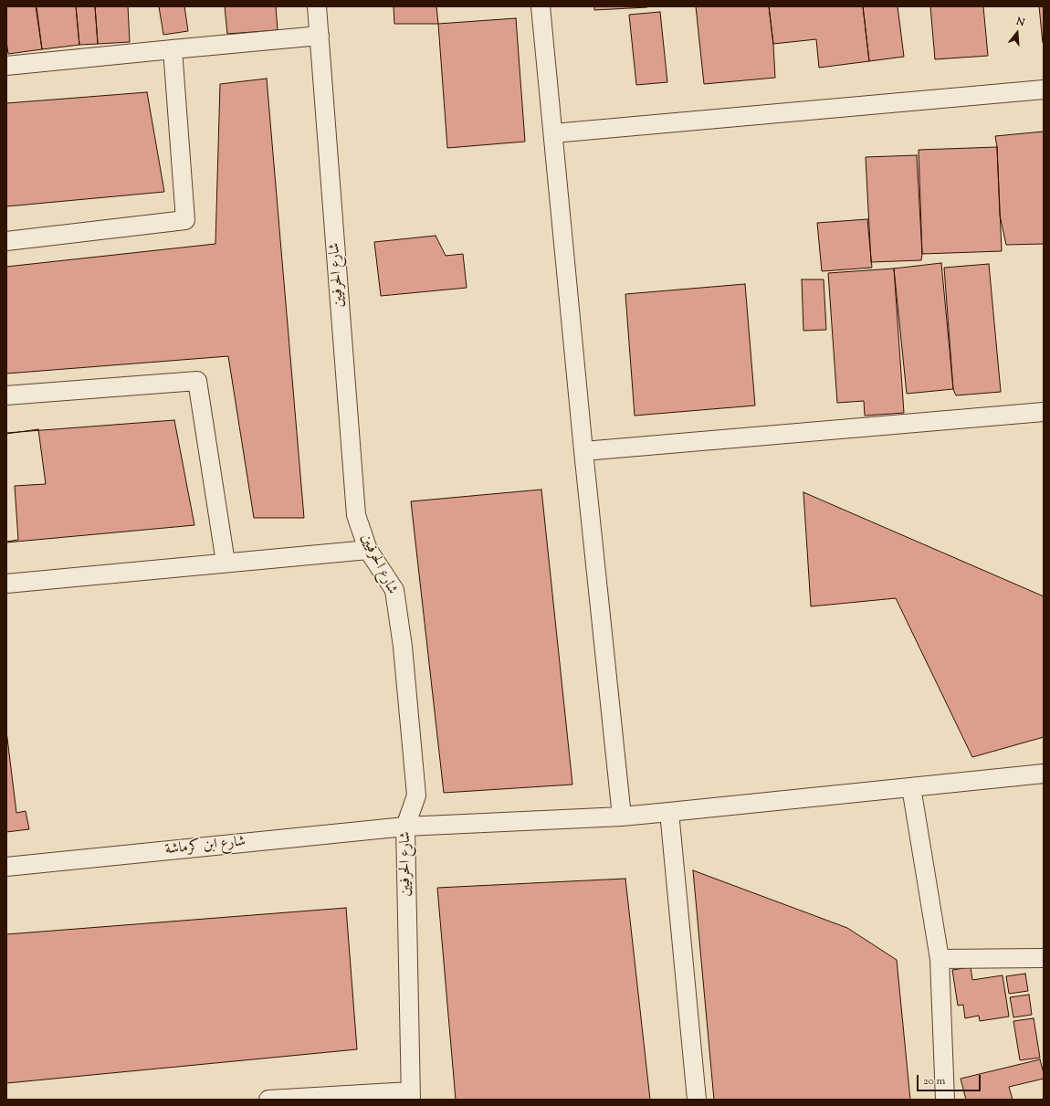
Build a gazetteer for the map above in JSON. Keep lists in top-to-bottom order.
{
  "streets": {
    "street": ["شارع الحرفيين", "شارع ابن كرماشة"]
  },
  "crossings": [
    ["شارع الحرفيين", "شارع ابن كرماشة"]
  ],
  "scale_bar": "20 m",
  "north": "top"
}
